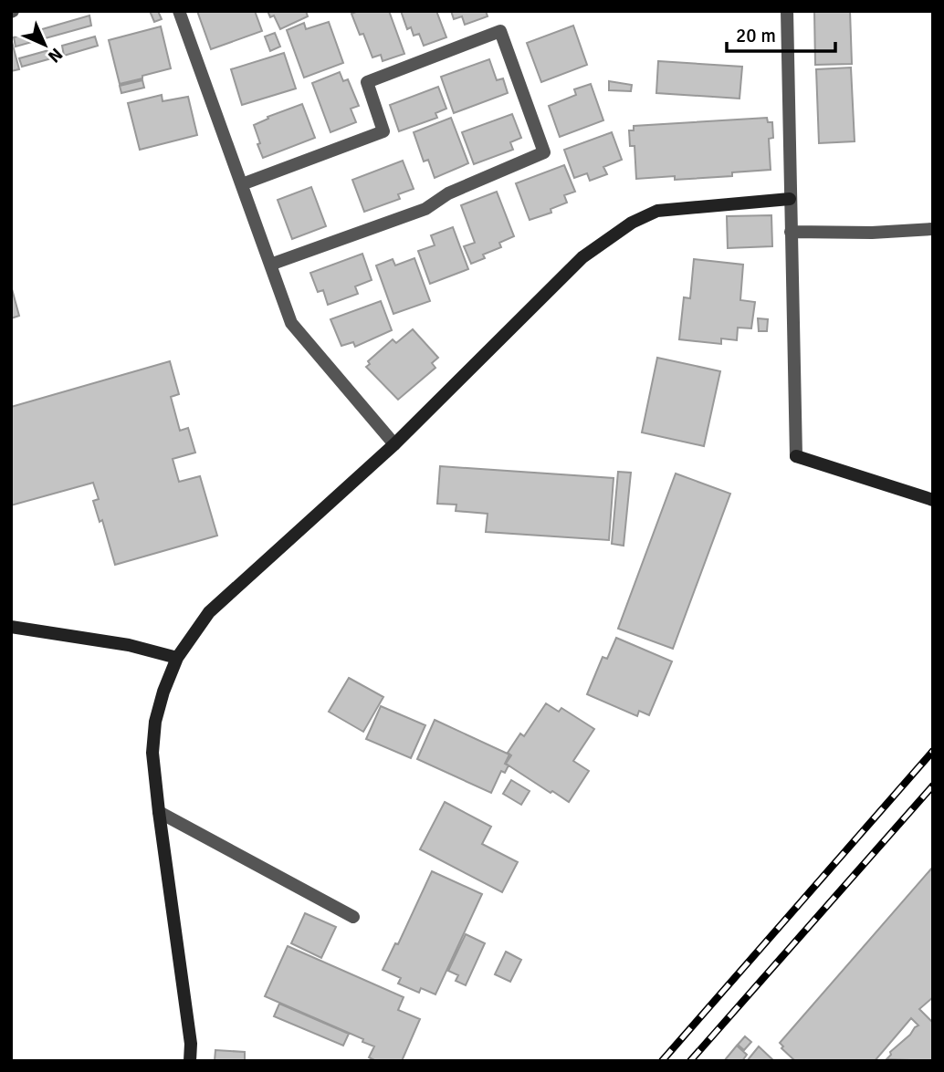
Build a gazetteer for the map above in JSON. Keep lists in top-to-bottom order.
{
  "scale_bar": "20 m",
  "north": "bottom right"
}
